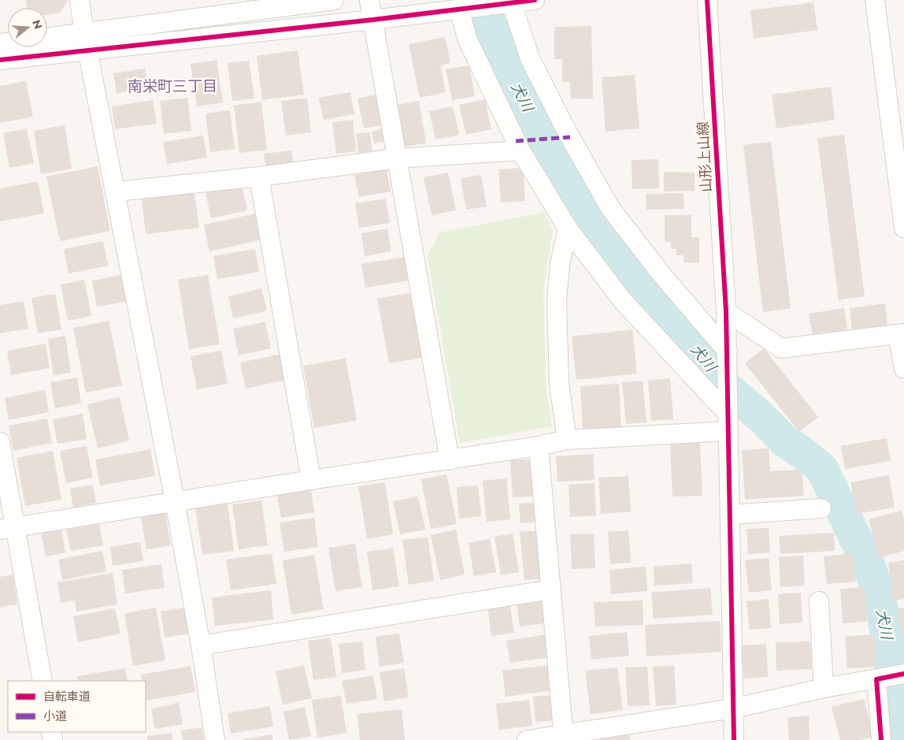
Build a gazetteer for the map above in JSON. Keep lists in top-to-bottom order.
{
  "streets": {
    "street": ["山形上山線"]
  },
  "districts": ["南栄町三丁目"],
  "water": ["犬川"],
  "legend": ["自転車道", "小道"],
  "north": "right"
}
